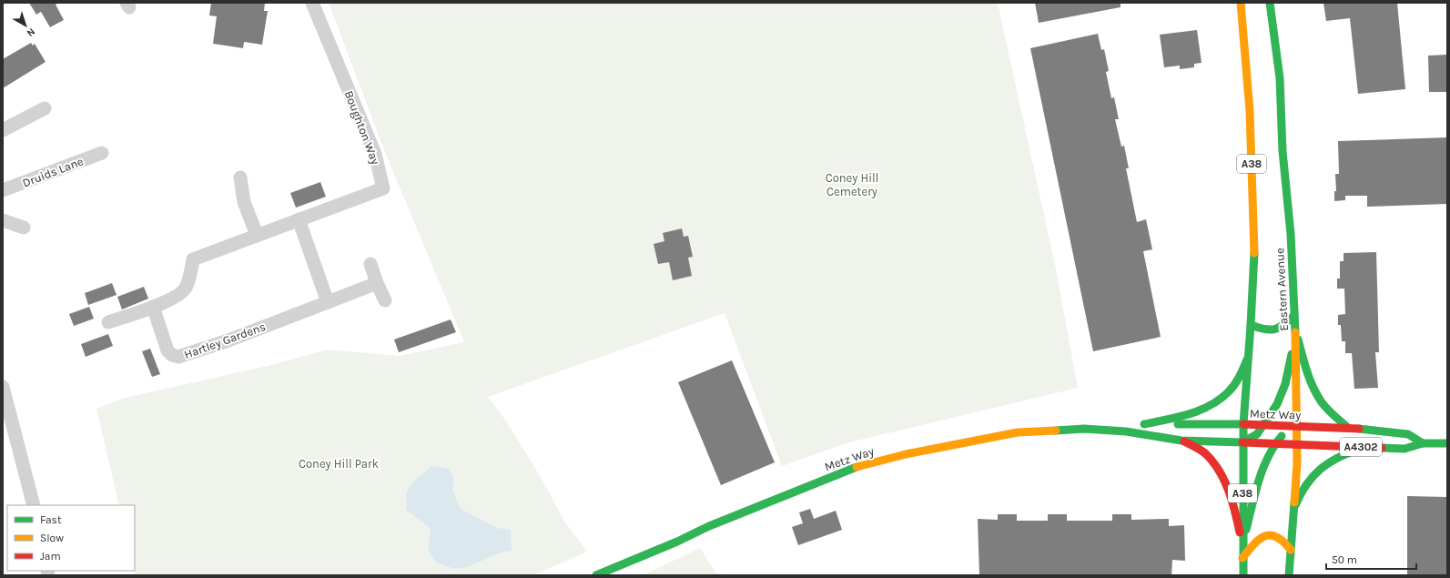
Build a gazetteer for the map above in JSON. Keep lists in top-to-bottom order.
{
  "streets": {
    "main road": [
      "A38",
      "Eastern Avenue",
      "Metz Way",
      "A4302"
    ],
    "street": ["Boughton Way", "Druids Lane", "Hartley Gardens"]
  },
  "crossings": [
    ["Boughton Way", "Hartley Gardens"],
    ["A38", "Metz Way"],
    ["Eastern Avenue", "Metz Way"]
  ],
  "parks": ["Coney Hill Cemetery", "Coney Hill Park"],
  "legend": ["Fast", "Slow", "Jam"],
  "scale_bar": "50 m",
  "north": "bottom right"
}
